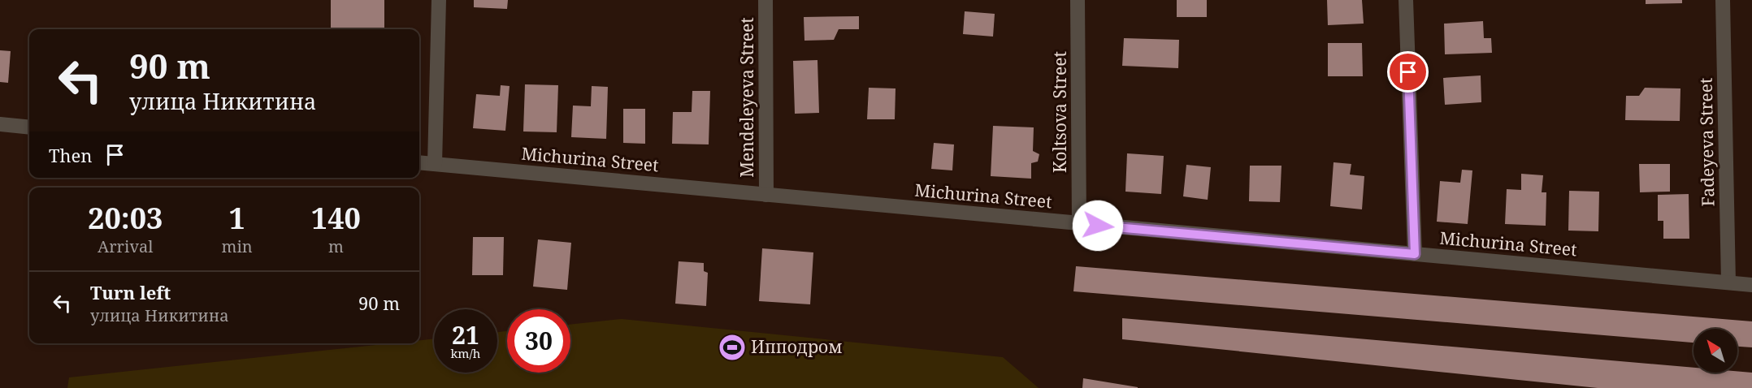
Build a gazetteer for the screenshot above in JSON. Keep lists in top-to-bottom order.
{
  "streets": {
    "street": [
      "Mendeleyeva Street",
      "Koltsova Street",
      "Fadeyeva Street",
      "Michurina Street"
    ]
  },
  "crossings": [
    ["Mendeleyeva Street", "Michurina Street"],
    ["Koltsova Street", "Michurina Street"],
    ["Fadeyeva Street", "Michurina Street"]
  ],
  "places": {
    "sports": ["Ипподром"]
  },
  "north": "top left",
  "page": {
    "turn": ["90 m", "улица Никитина"],
    "then": "Then",
    "eta": [
      "20:03",
      "Arrival",
      "1",
      "min",
      "140",
      "m"
    ],
    "list": [
      {
        "name": "Turn left",
        "note": "улица Никитина",
        "value": "90 m"
      }
    ],
    "speed": "21 km/h",
    "limit": "30"
  }
}
